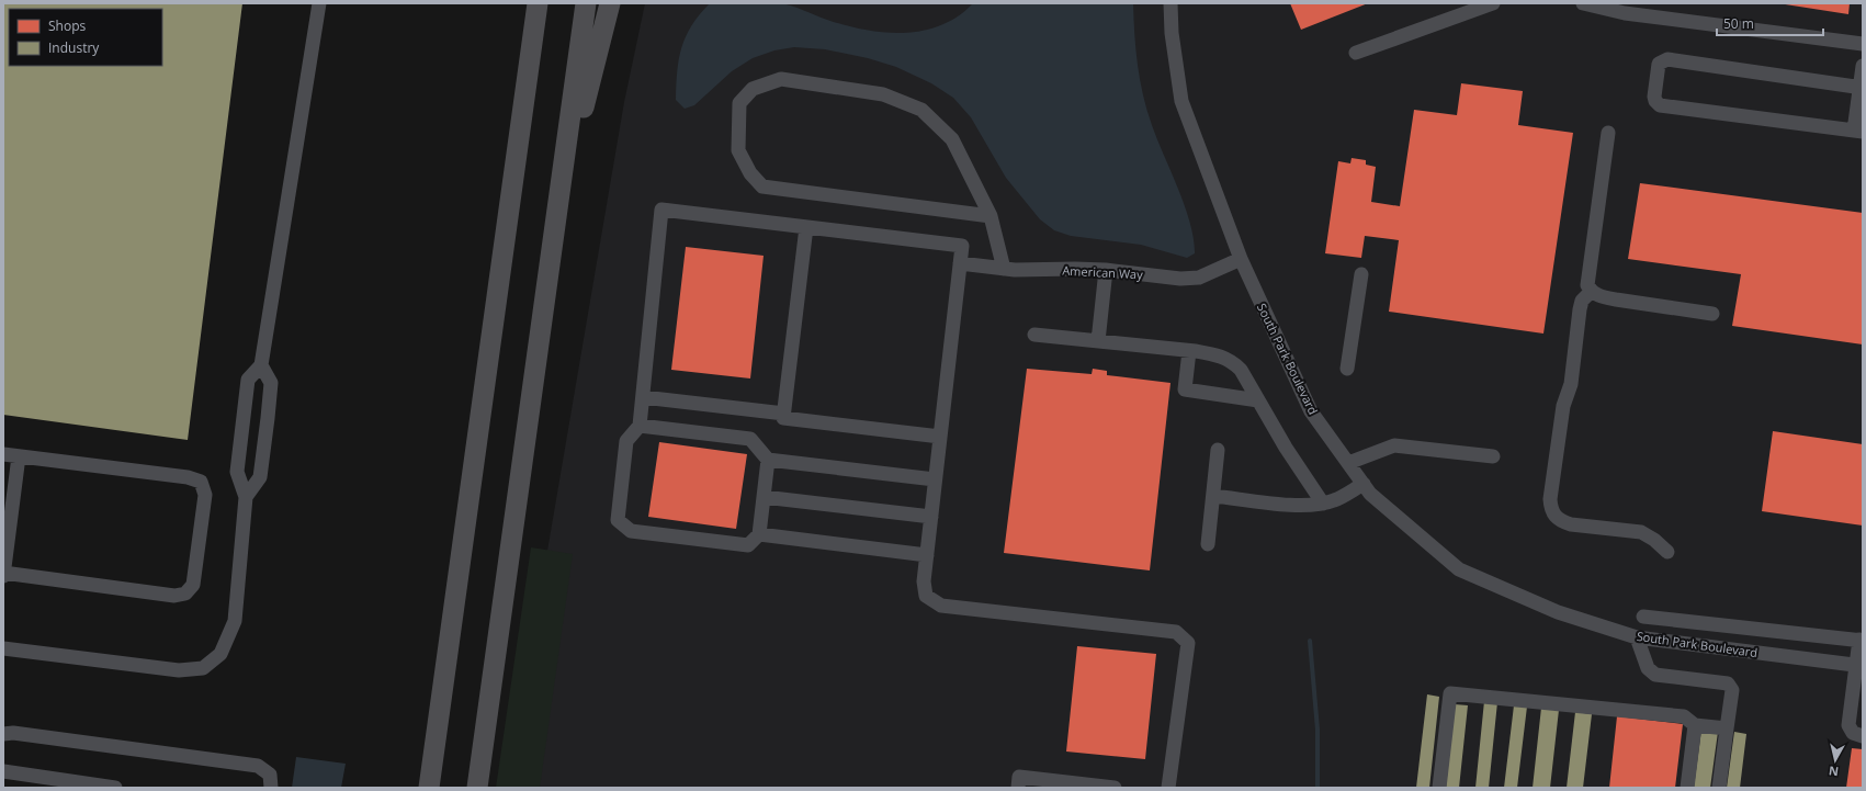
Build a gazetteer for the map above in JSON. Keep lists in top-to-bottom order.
{
  "streets": {
    "street": ["American Way", "South Park Boulevard"]
  },
  "crossings": [
    ["American Way", "South Park Boulevard"]
  ],
  "legend": ["Shops", "Industry"],
  "scale_bar": "50 m",
  "north": "bottom"
}
